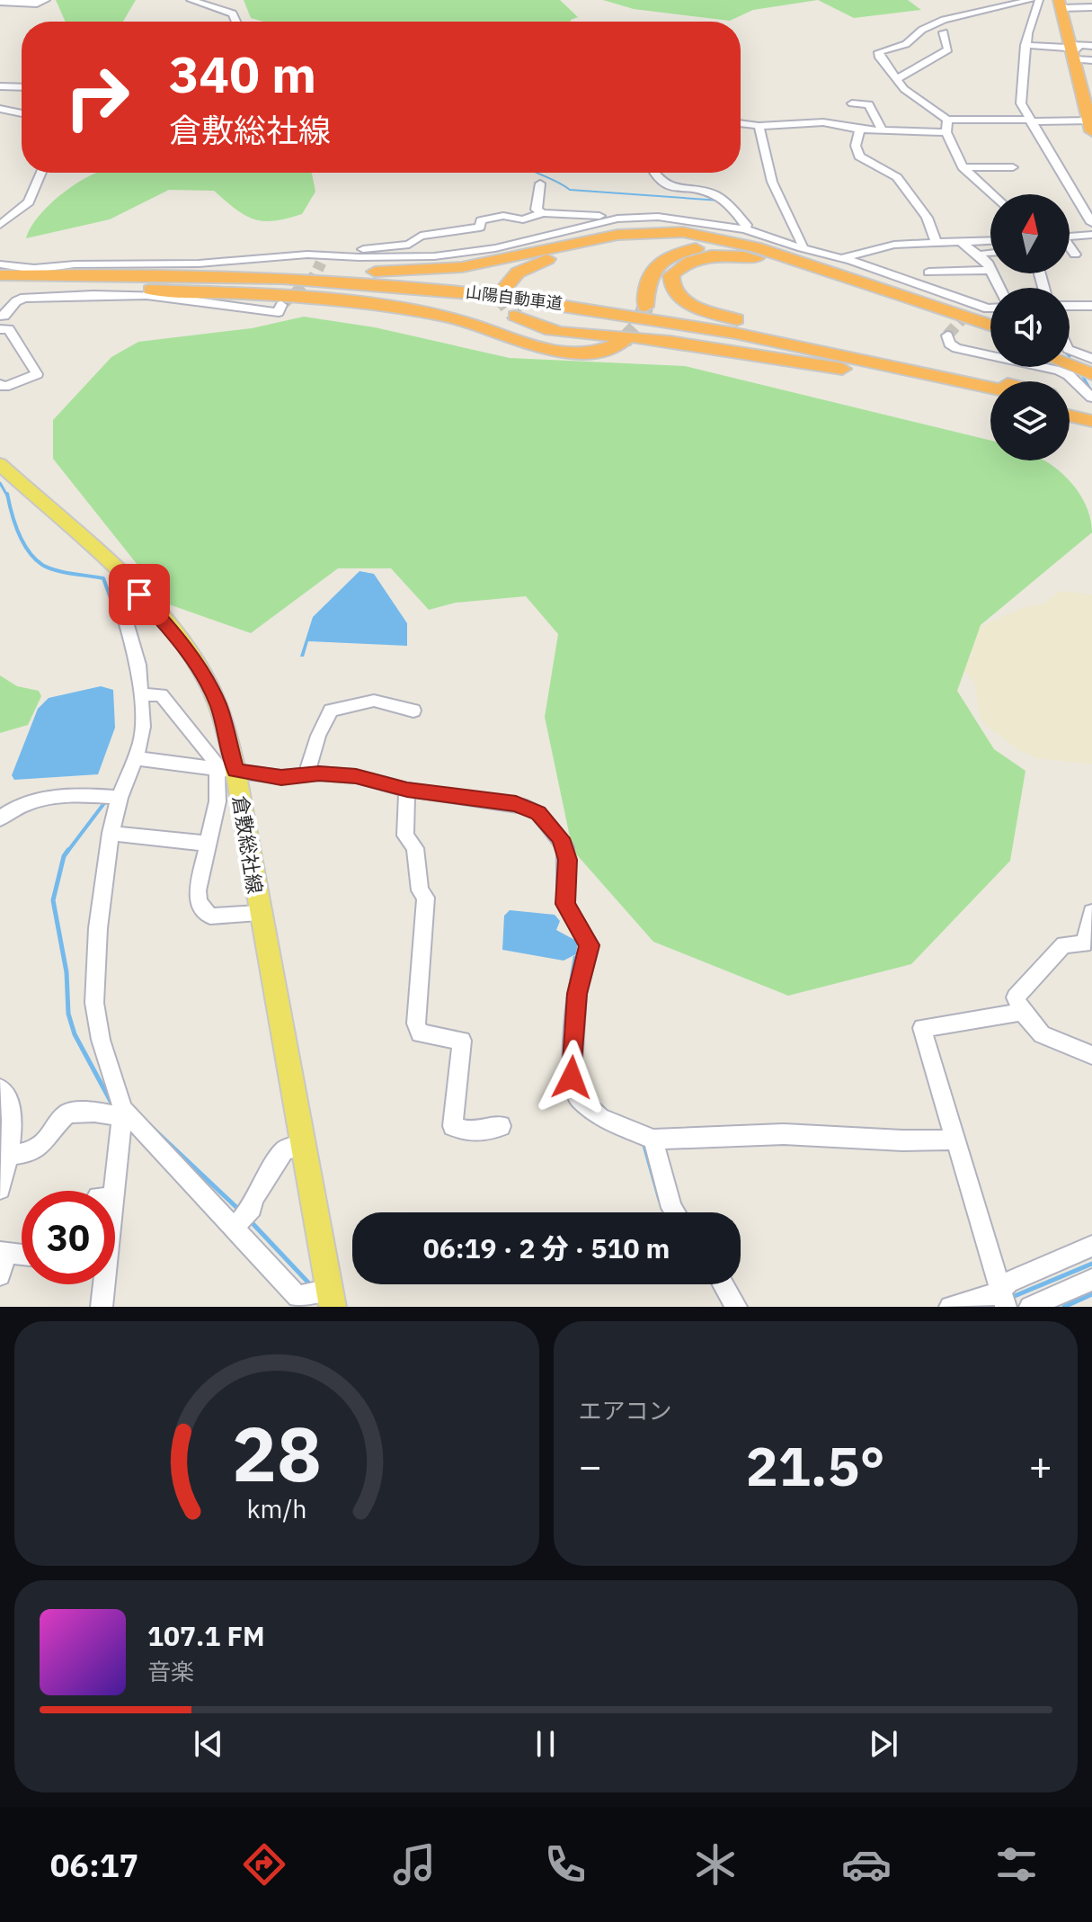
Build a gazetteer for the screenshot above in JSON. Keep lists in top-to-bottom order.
{
  "streets": {
    "highway": ["山陽自動車道"],
    "main road": ["倉敷総社線"]
  },
  "north": "top",
  "page": {
    "turn": ["340 m", "倉敷総社線"],
    "limit": "30",
    "trip": "06:19 · 2 分 · 510 m",
    "tile": "エアコン",
    "heat": ["−", "21.5°", "+"],
    "song": ["107.1 FM", "音楽"],
    "tabs": "06:17",
    "gauge": ["28", "km/h"]
  }
}
